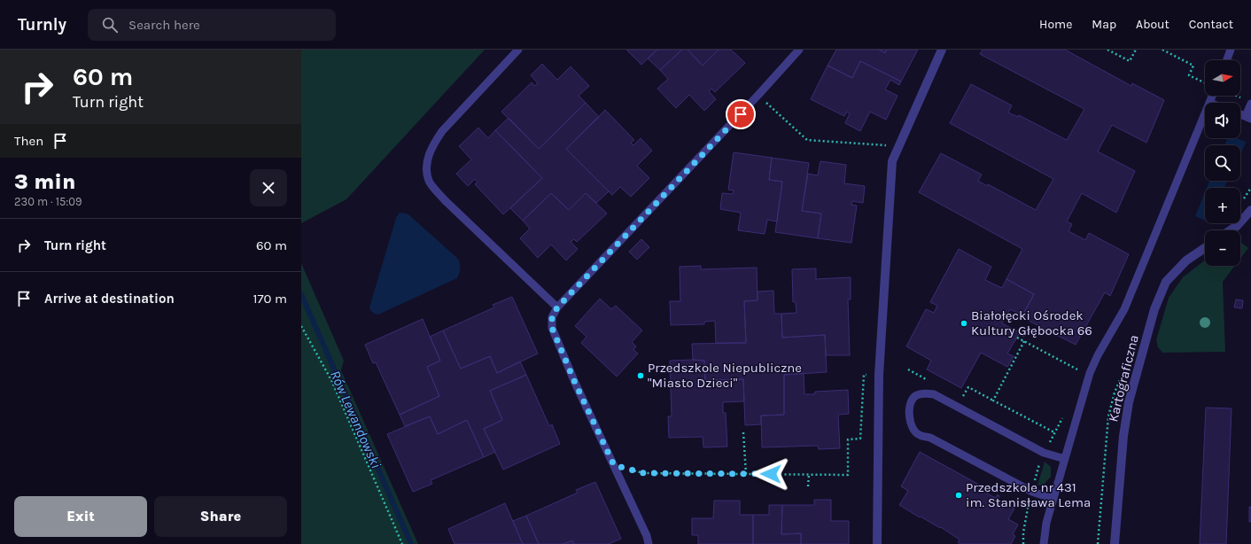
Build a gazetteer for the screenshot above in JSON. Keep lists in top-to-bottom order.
{
  "streets": {
    "street": ["Kartograficzna"]
  },
  "water": ["Rów Lewandowski"],
  "places": ["Białołęcki Ośrodek Kultury Głębocka 66", "Przedszkole Niepubliczne \"Miasto Dzieci\"", "Przedszkole nr 431 im. Stanisława Lema"],
  "north": "right",
  "page": {
    "header": "Turnly",
    "search": "Search here",
    "nav": [
      "Home",
      "Map",
      "About",
      "Contact"
    ],
    "turn": ["60 m", "Turn right"],
    "map_buttons": ["+", "−"],
    "then": "Then",
    "heading": ["3 min", "230 m · 15:09"],
    "list": [
      {
        "name": "Turn right",
        "value": "60 m"
      },
      {
        "name": "Arrive at destination",
        "value": "170 m"
      }
    ],
    "buttons": ["Exit", "Share"]
  }
}
